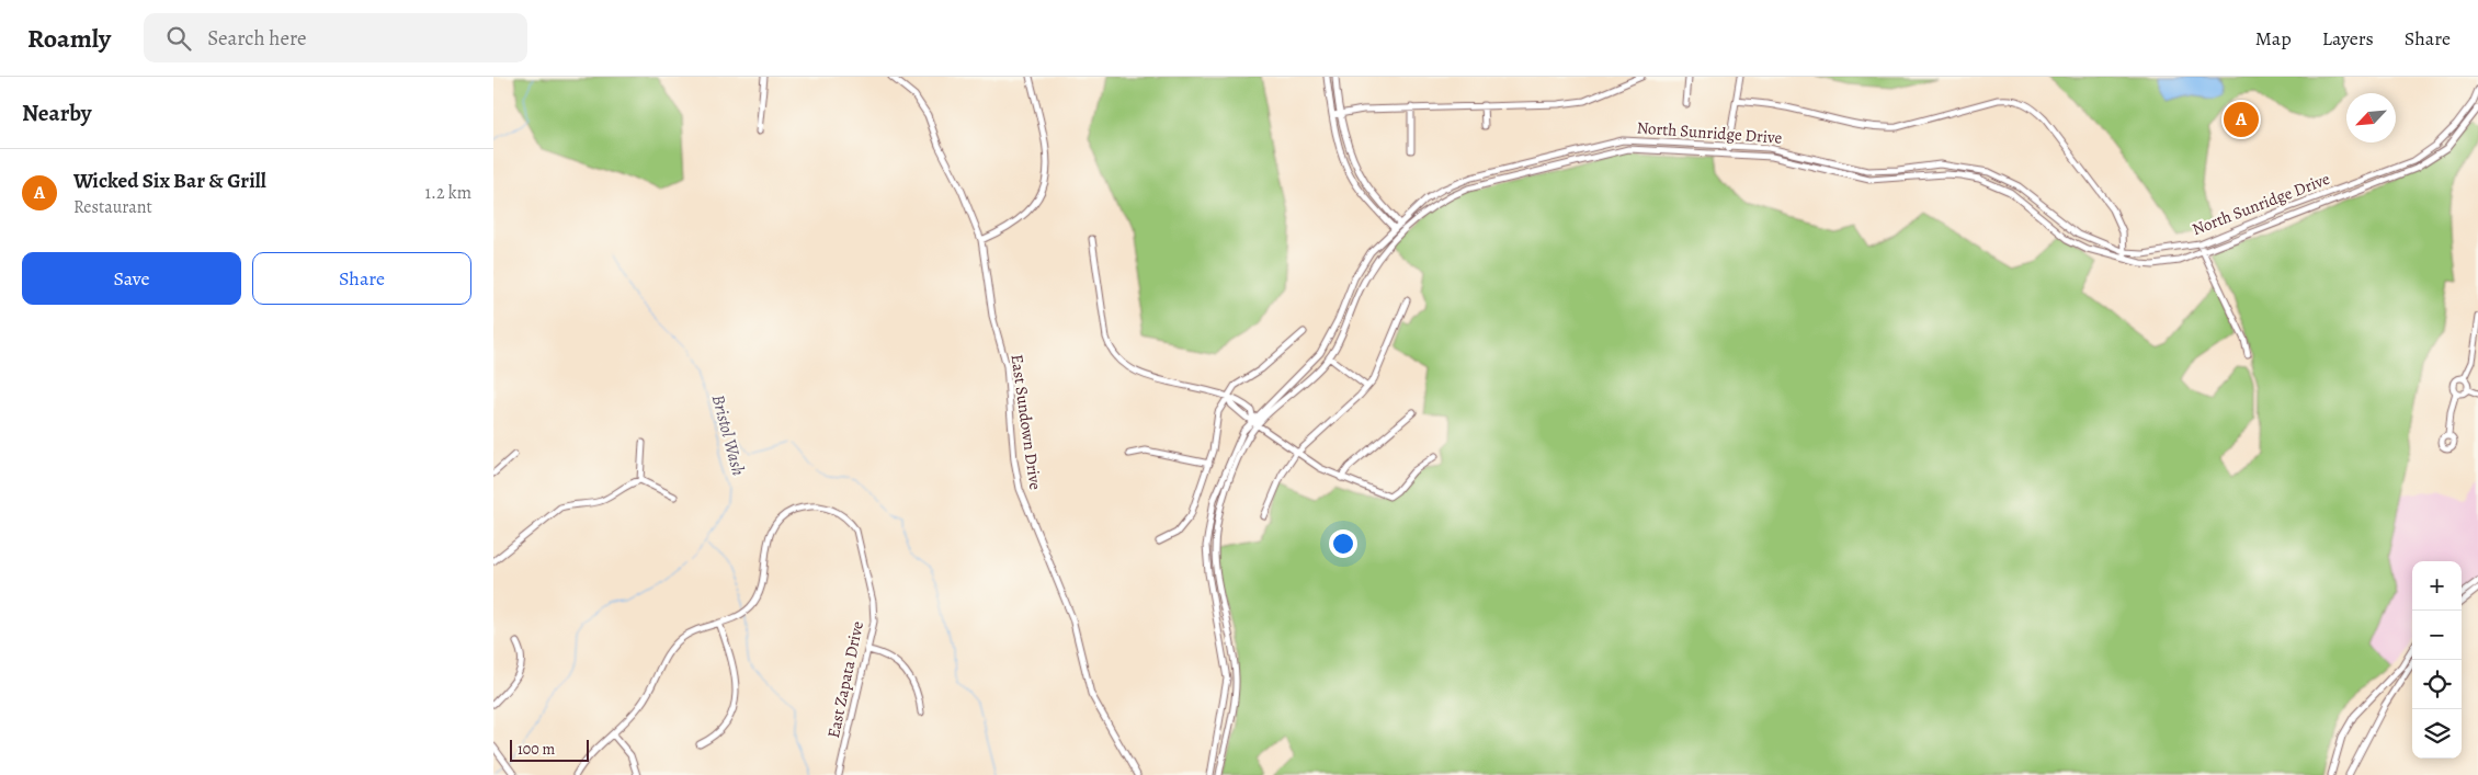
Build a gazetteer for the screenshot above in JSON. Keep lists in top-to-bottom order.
{
  "streets": {
    "street": ["North Sunridge Drive", "East Sundown Drive", "East Zapata Drive"]
  },
  "water": ["Bristol Wash"],
  "scale_bar": "100 m",
  "north": "bottom left",
  "page": {
    "header": "Roamly",
    "search": "Search here",
    "nav": ["Map", "Layers", "Share"],
    "heading": "Nearby",
    "pins": "A",
    "list": [
      {
        "mark": "A",
        "name": "Wicked Six Bar & Grill",
        "note": "Restaurant",
        "value": "1.2 km"
      }
    ],
    "buttons": ["Save", "Share"],
    "map_buttons": ["+", "−"],
    "scale": "100 m"
  }
}
